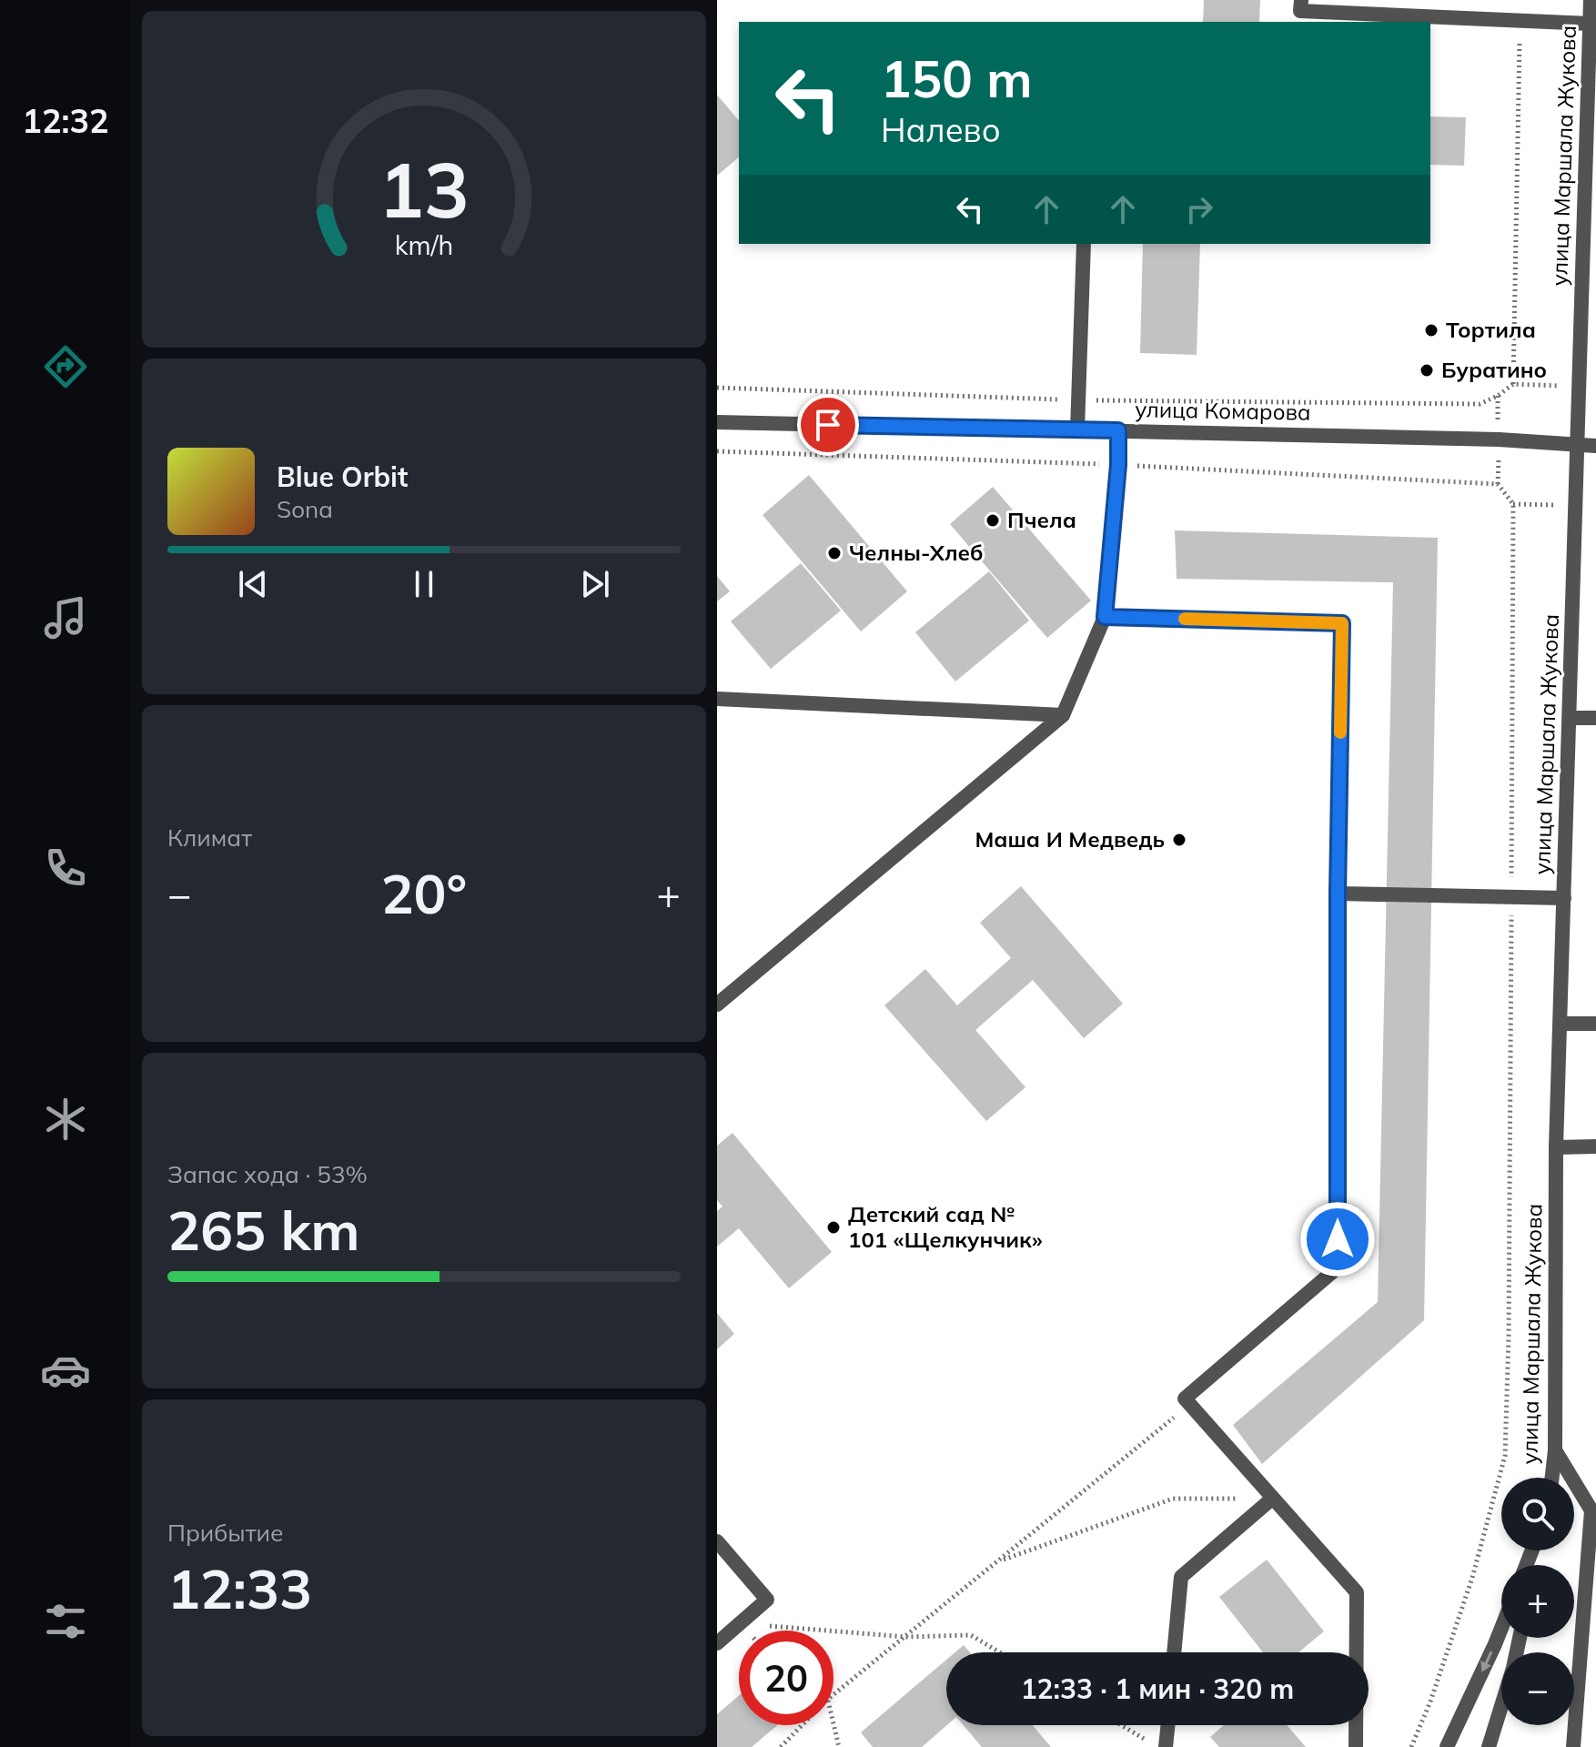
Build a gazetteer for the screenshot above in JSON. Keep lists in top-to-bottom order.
{
  "streets": {
    "street": ["улица Маршала Жукова", "улица Комарова"]
  },
  "crossings": [
    ["улица Маршала Жукова", "улица Комарова"]
  ],
  "places": [
    "Тортила",
    "Буратино",
    "Пчела",
    "Челны-Хлеб",
    "Маша И Медведь",
    "Детский сад № 101 «Щелкунчик»"
  ],
  "page": {
    "tabs": "12:32",
    "turn": ["150 m", "Налево"],
    "song": ["Blue Orbit", "Sona"],
    "tile": [
      "Климат",
      ["Запас хода · 53%", "265 km"],
      ["Прибытие", "12:33"]
    ],
    "heat": ["−", "20°", "+"],
    "map_buttons": ["+", "−"],
    "limit": "20",
    "trip": "12:33 · 1 мин · 320 m",
    "gauge": ["13", "km/h"]
  }
}
